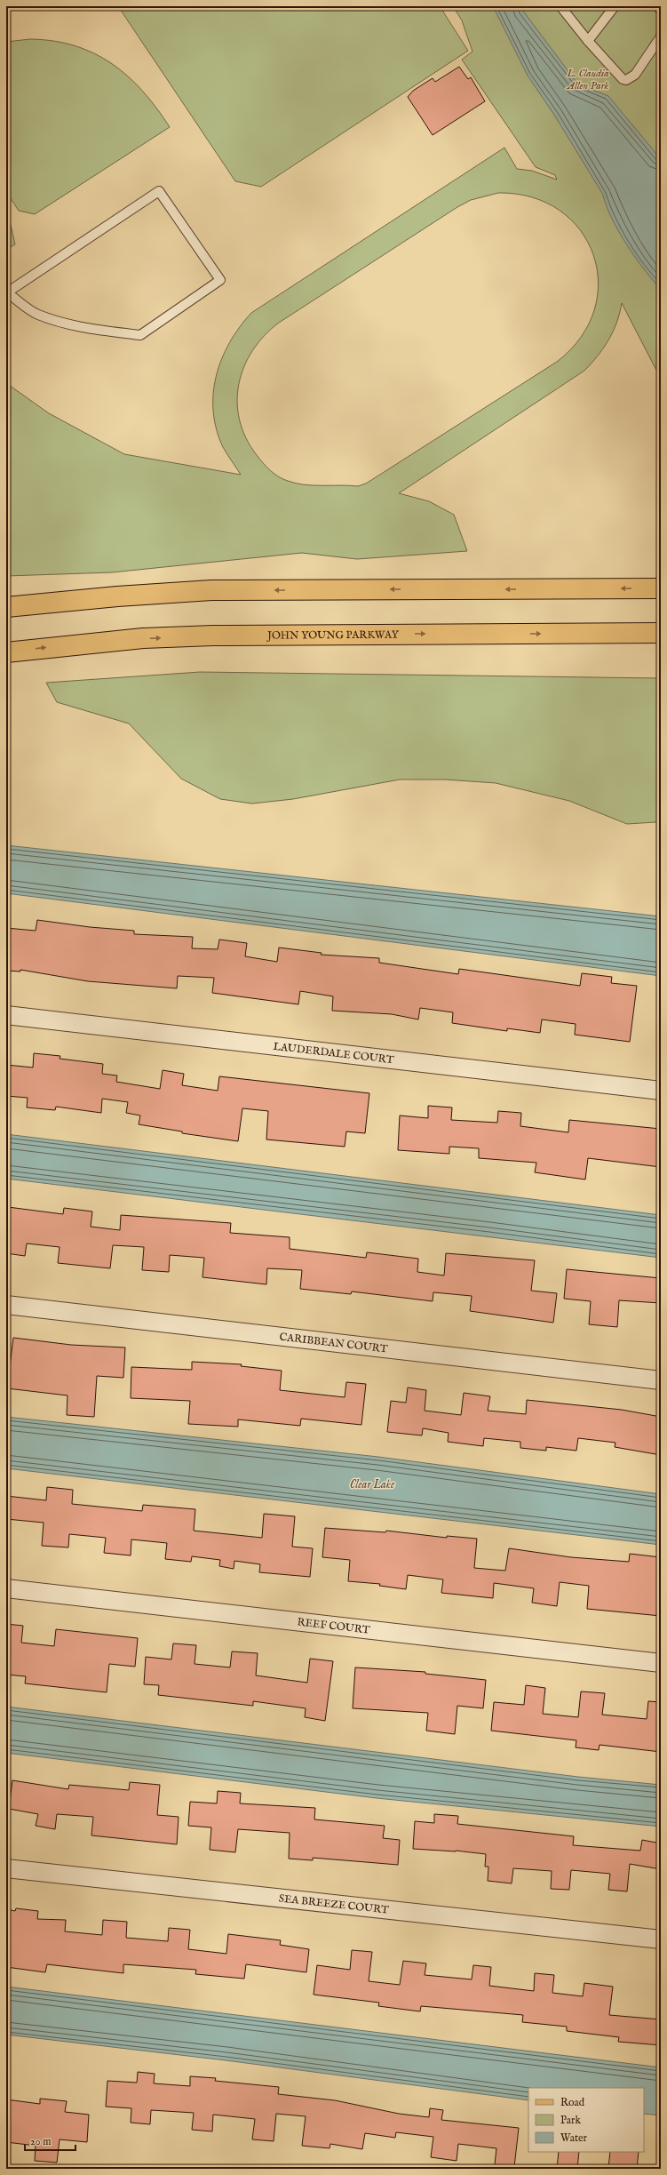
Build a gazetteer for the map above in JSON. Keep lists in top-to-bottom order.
{
  "streets": {
    "main road": ["JOHN YOUNG PARKWAY"],
    "street": [
      "LAUDERDALE COURT",
      "CARIBBEAN COURT",
      "REEF COURT",
      "SEA BREEZE COURT"
    ]
  },
  "water": ["Clear Lake"],
  "parks": ["L. Claudia Allen Park"],
  "legend": ["Road", "Park", "Water"],
  "scale_bar": "20 m"
}
